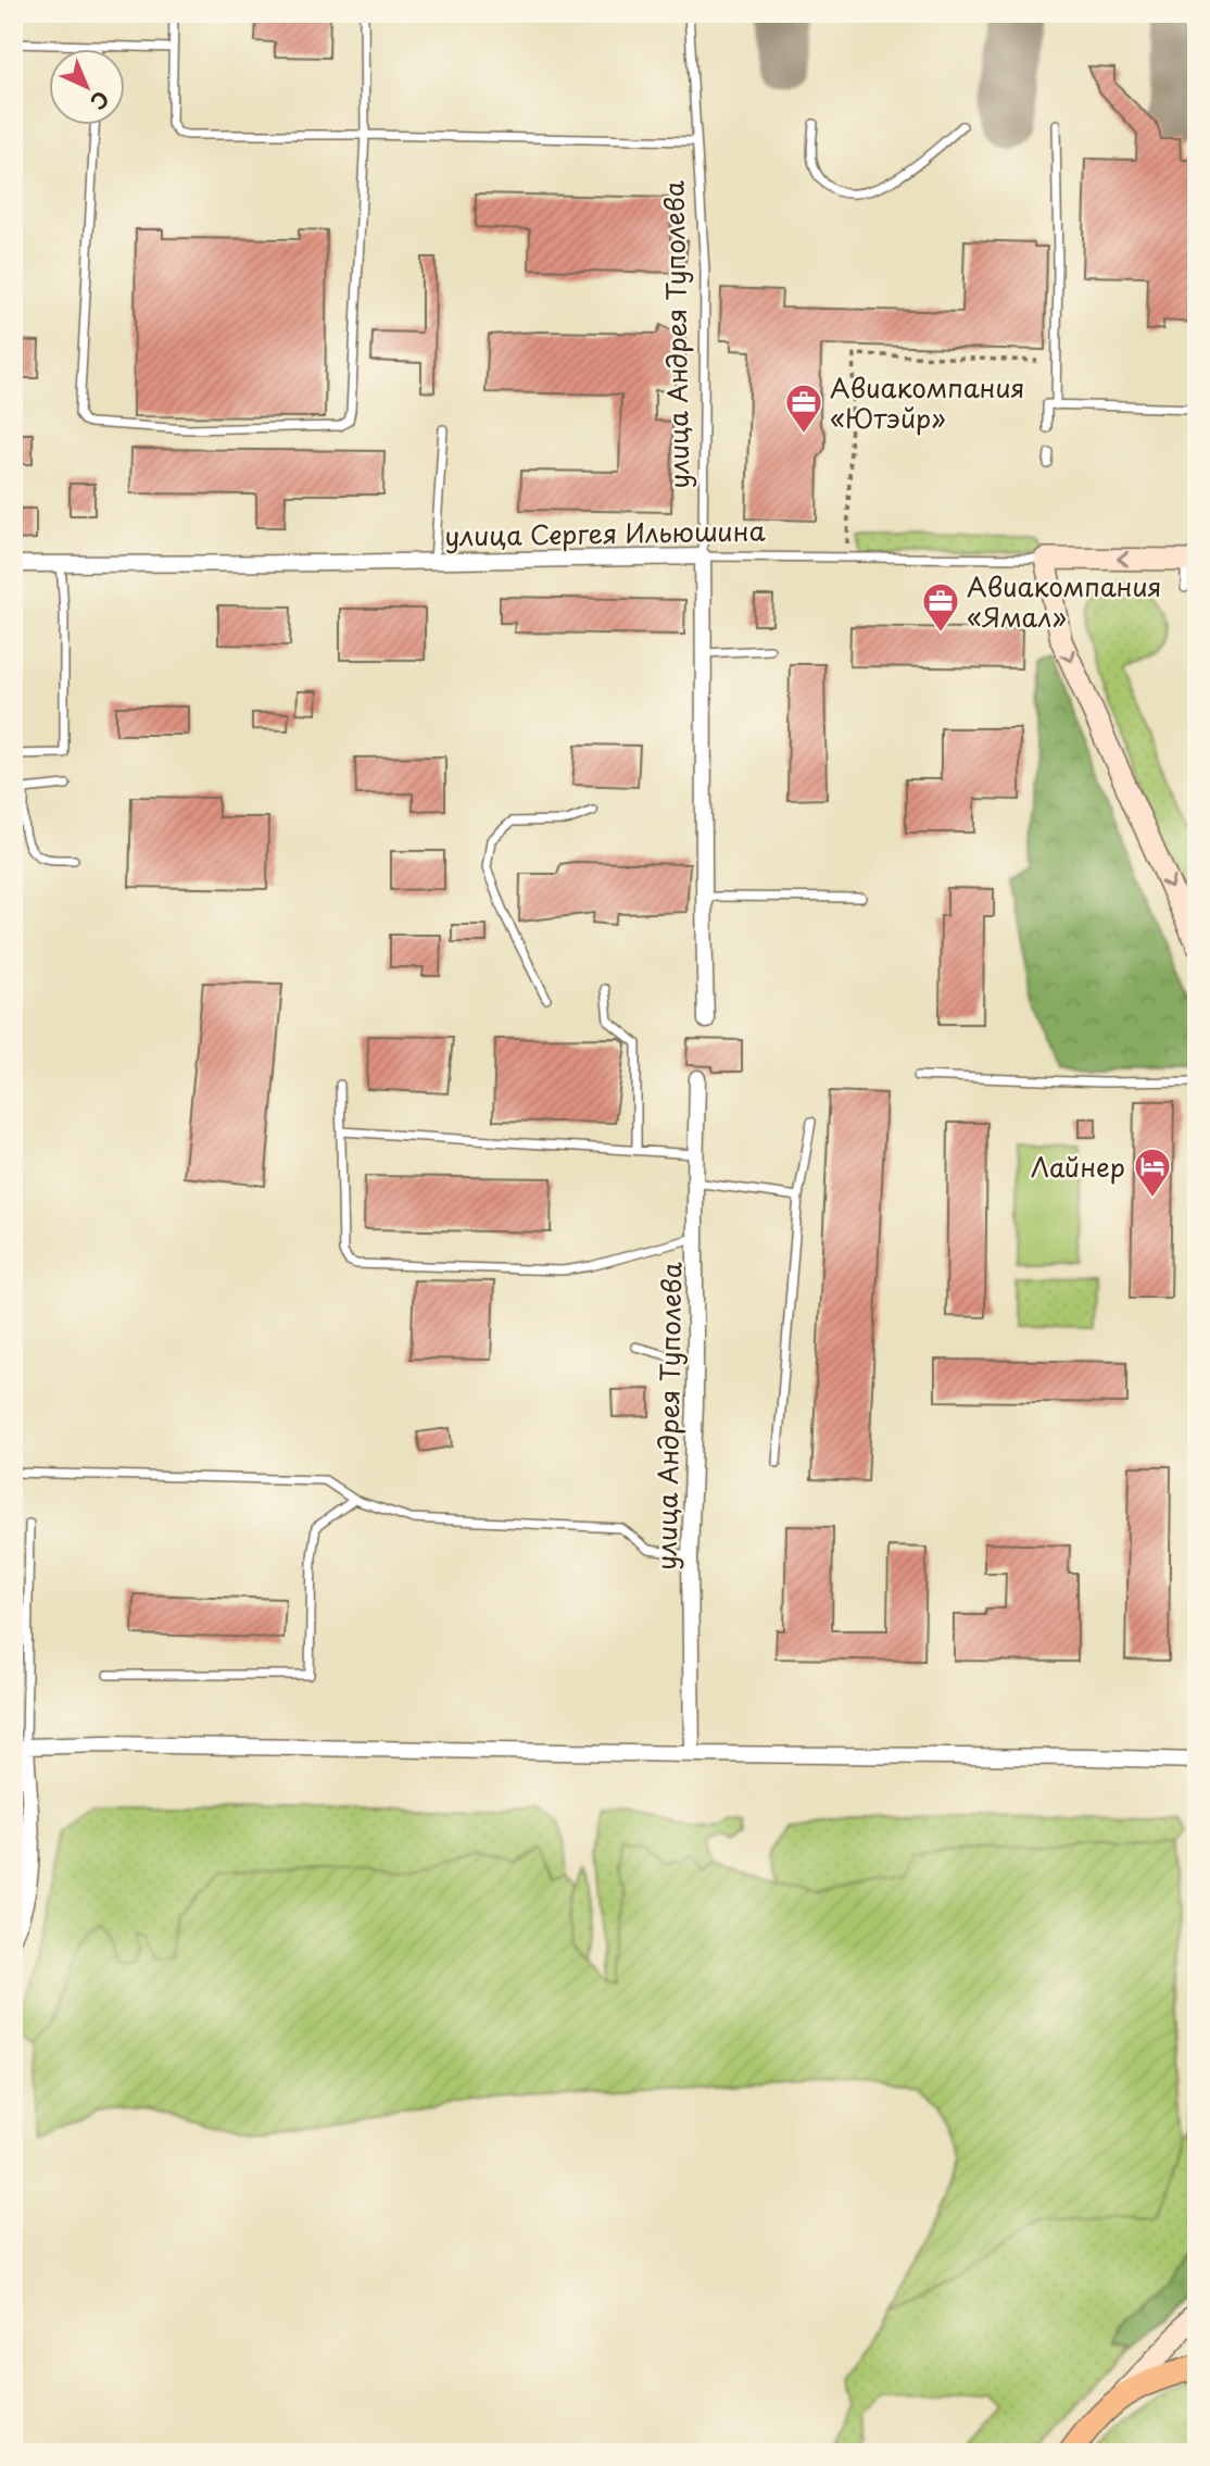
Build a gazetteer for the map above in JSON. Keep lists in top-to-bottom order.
{
  "streets": {
    "street": ["улица Андрея Туполева", "улица Сергея Ильюшина"]
  },
  "crossings": [
    ["улица Андрея Туполева", "улица Сергея Ильюшина"]
  ],
  "places": {
    "office": ["Авиакомпания «Ютэйр»", "Авиакомпания «Ямал»"],
    "hotel": ["Лайнер"]
  },
  "north": "bottom right"
}
